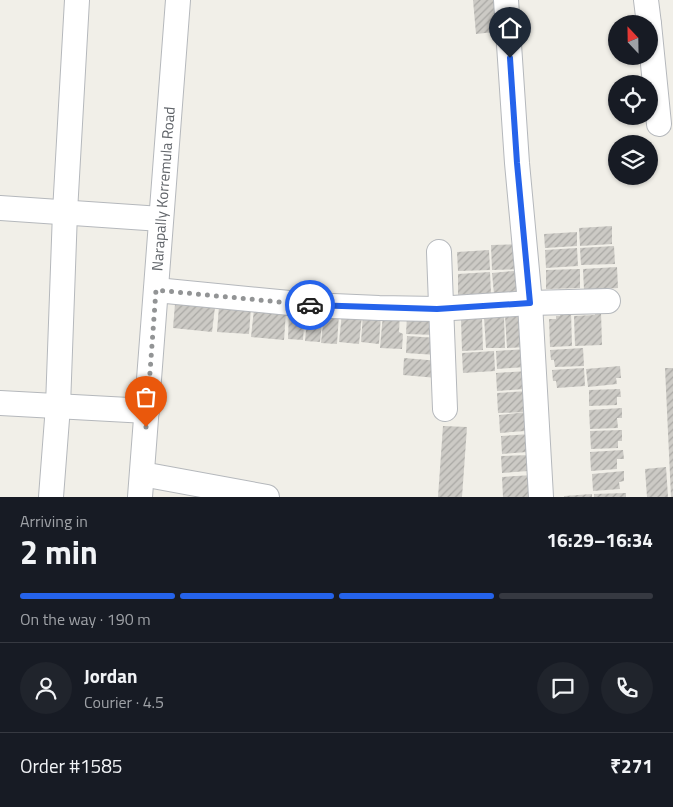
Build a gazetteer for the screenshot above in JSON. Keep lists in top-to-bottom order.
{
  "streets": {
    "street": ["Narapally Korremula Road"]
  },
  "north": "top",
  "page": {
    "heading": ["2 min", "Arriving in", "16:29–16:34"],
    "panel": [
      "Jordan",
      "Courier · 4.5",
      "Order #1585",
      "₹271"
    ],
    "bar": "On the way · 190 m"
  }
}
